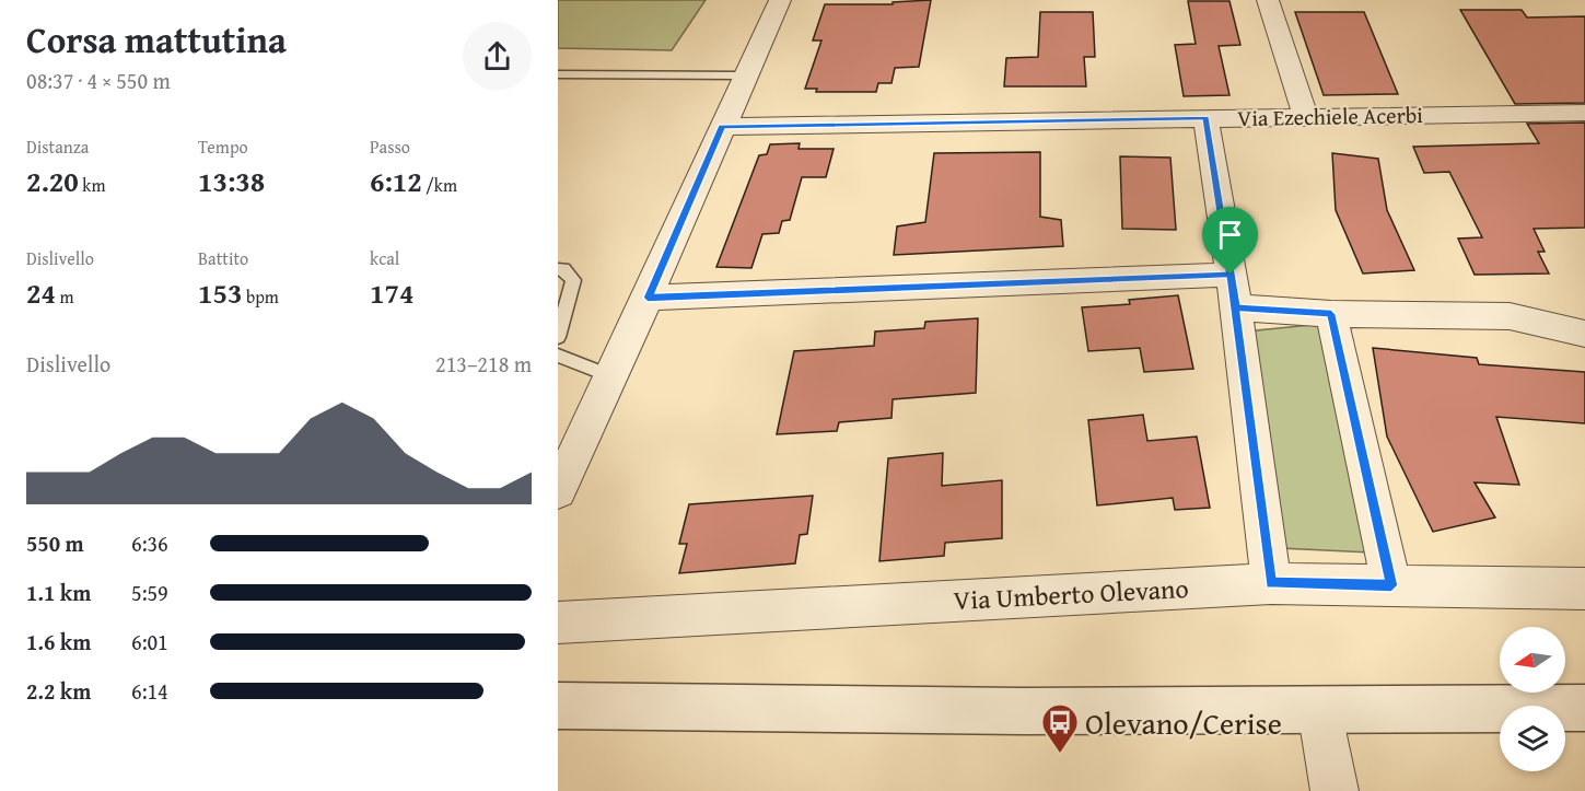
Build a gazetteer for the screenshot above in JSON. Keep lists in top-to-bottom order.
{
  "streets": {
    "street": ["Via Ezechiele Acerbi", "Via Umberto Olevano"]
  },
  "places": {
    "bus stop": ["Olevano/Cerise"]
  },
  "north": "left",
  "page": {
    "heading": ["Corsa mattutina", "08:37 · 4 × 550 m"],
    "stats": [
      ["Distanza", "2.20 km"],
      ["Tempo", "13:38"],
      ["Passo", "6:12 /km"],
      ["Dislivello", "24 m"],
      ["Battito", "153 bpm"],
      ["kcal", "174"]
    ],
    "chart": ["Dislivello", "213–218 m"],
    "list": [
      {
        "name": "550 m",
        "note": "6:36"
      },
      {
        "name": "1.1 km",
        "note": "5:59"
      },
      {
        "name": "1.6 km",
        "note": "6:01"
      },
      {
        "name": "2.2 km",
        "note": "6:14"
      }
    ]
  }
}
